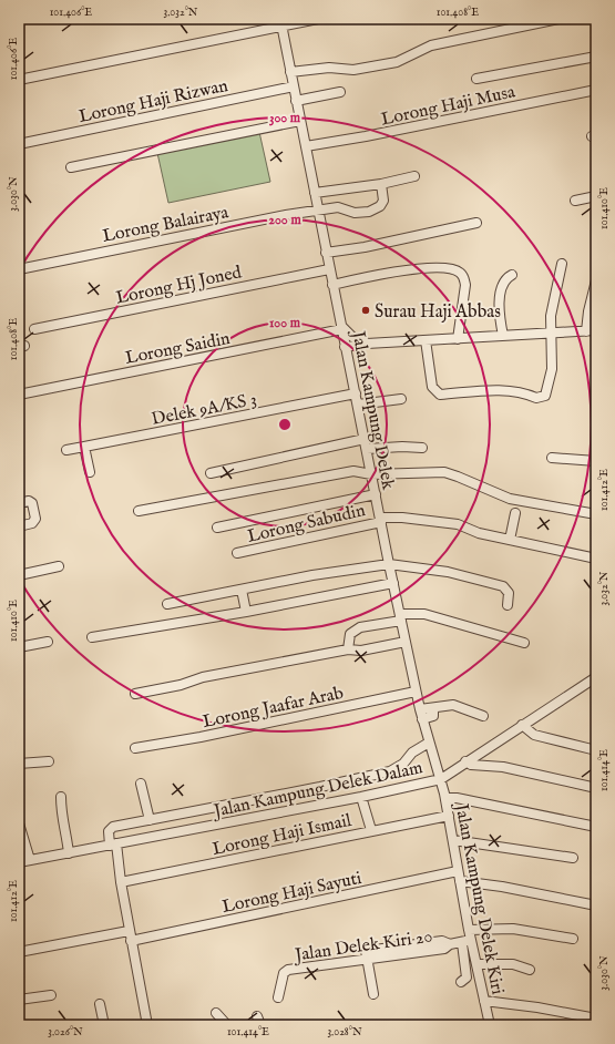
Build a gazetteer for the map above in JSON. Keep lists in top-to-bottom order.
{
  "streets": {
    "street": [
      "Lorong Haji Rizwan",
      "Lorong Haji Musa",
      "Lorong Balairaya",
      "Lorong Hj Joned",
      "Lorong Saidin",
      "Delek 9A/KS 3",
      "Jalan Kampung Delek",
      "Lorong Sabudin",
      "Lorong Jaafar Arab",
      "Jalan Kampung Delek Dalam",
      "Lorong Haji Ismail",
      "Lorong Haji Sayuti",
      "Jalan Kampung Delek Kiri",
      "Jalan Delek Kiri 20"
    ]
  },
  "crossings": [
    ["Lorong Haji Rizwan", "Jalan Kampung Delek"],
    ["Lorong Haji Musa", "Jalan Kampung Delek"],
    ["Lorong Balairaya", "Jalan Kampung Delek"],
    ["Lorong Hj Joned", "Jalan Kampung Delek"],
    ["Lorong Saidin", "Jalan Kampung Delek"],
    ["Delek 9A/KS 3", "Jalan Kampung Delek"],
    ["Jalan Kampung Delek", "Lorong Sabudin"],
    ["Jalan Kampung Delek", "Lorong Jaafar Arab"],
    ["Jalan Kampung Delek", "Jalan Kampung Delek Dalam"],
    ["Jalan Kampung Delek", "Jalan Kampung Delek Kiri"],
    ["Jalan Kampung Delek Dalam", "Jalan Kampung Delek Kiri"],
    ["Lorong Haji Ismail", "Jalan Kampung Delek Kiri"],
    ["Lorong Haji Sayuti", "Jalan Kampung Delek Kiri"],
    ["Jalan Kampung Delek Kiri", "Jalan Delek Kiri 20"]
  ],
  "places": ["Surau Haji Abbas"],
  "coordinates": [
    "101.406°E",
    "3.032°N",
    "101.408°E",
    "3.030°N",
    "101.410°E",
    "101.412°E",
    "101.414°E",
    "3.026°N",
    "3.028°N"
  ],
  "rings": ["300 m", "200 m", "100 m"]
}
